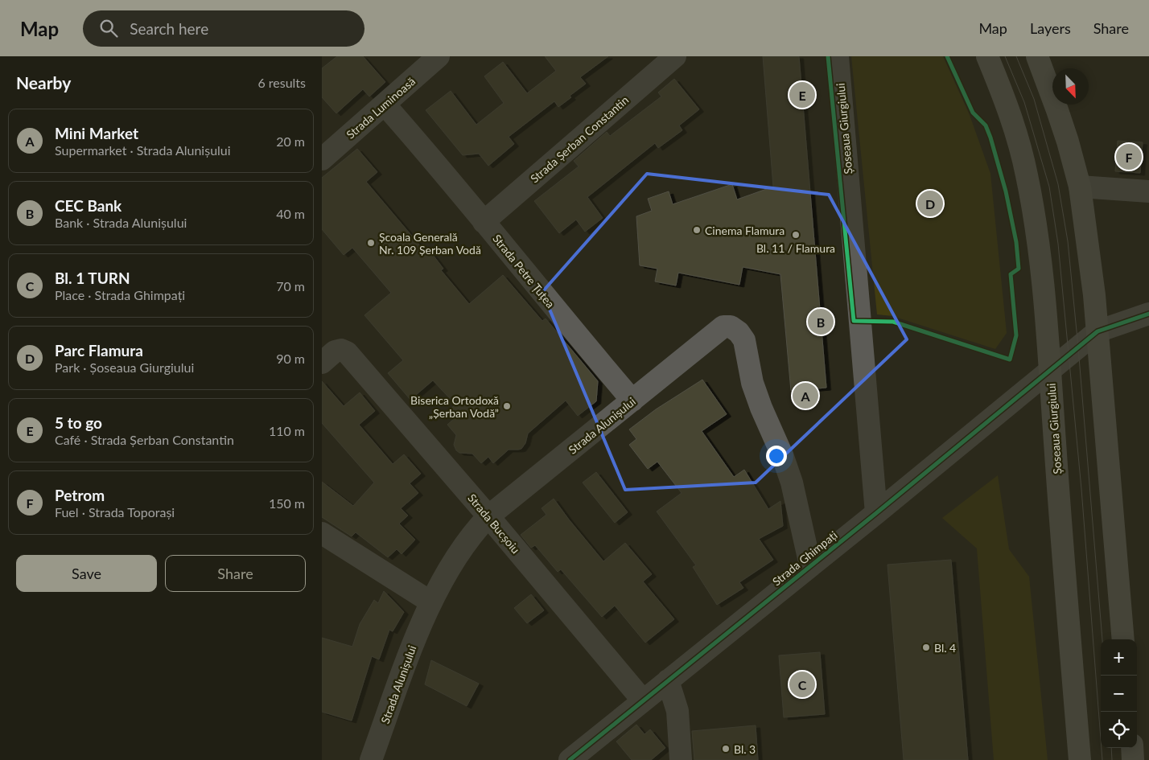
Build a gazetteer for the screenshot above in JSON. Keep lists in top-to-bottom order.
{
  "streets": {
    "main road": ["Șoseaua Giurgiului"],
    "street": [
      "Strada Luminoasă",
      "Strada Șerban Constantin",
      "Strada Petre Țuțea",
      "Strada Alunișului",
      "Strada Bucșoiu",
      "Strada Ghimpați"
    ]
  },
  "crossings": [
    ["Strada Luminoasă", "Strada Petre Țuțea"],
    ["Șoseaua Giurgiului", "Strada Ghimpați"],
    ["Strada Șerban Constantin", "Strada Petre Țuțea"],
    ["Strada Petre Țuțea", "Strada Alunișului"],
    ["Strada Alunișului", "Strada Bucșoiu"],
    ["Strada Alunișului", "Strada Ghimpați"],
    ["Strada Bucșoiu", "Strada Ghimpați"]
  ],
  "places": [
    "Cinema Flamura",
    "Bl. 11 / Flamura",
    "Școala Generală Nr. 109 Șerban Vodă",
    "Biserica Ortodoxă „Șerban Vodă”",
    "Bl. 4",
    "Bl. 3"
  ],
  "north": "bottom right",
  "page": {
    "header": "Map",
    "search": "Search here",
    "nav": ["Map", "Layers", "Share"],
    "heading": ["Nearby", "6 results"],
    "pins": [
      "E",
      "F",
      "D",
      "B",
      "A",
      "C"
    ],
    "list": [
      {
        "mark": "A",
        "name": "Mini Market",
        "note": "Supermarket · Strada Alunișului",
        "value": "20 m"
      },
      {
        "mark": "B",
        "name": "CEC Bank",
        "note": "Bank · Strada Alunișului",
        "value": "40 m"
      },
      {
        "mark": "C",
        "name": "Bl. 1 TURN",
        "note": "Place · Strada Ghimpați",
        "value": "70 m"
      },
      {
        "mark": "D",
        "name": "Parc Flamura",
        "note": "Park · Șoseaua Giurgiului",
        "value": "90 m"
      },
      {
        "mark": "E",
        "name": "5 to go",
        "note": "Café · Strada Șerban Constantin",
        "value": "110 m"
      },
      {
        "mark": "F",
        "name": "Petrom",
        "note": "Fuel · Strada Toporași",
        "value": "150 m"
      }
    ],
    "buttons": ["Save", "Share"],
    "map_buttons": ["+", "−"]
  }
}
